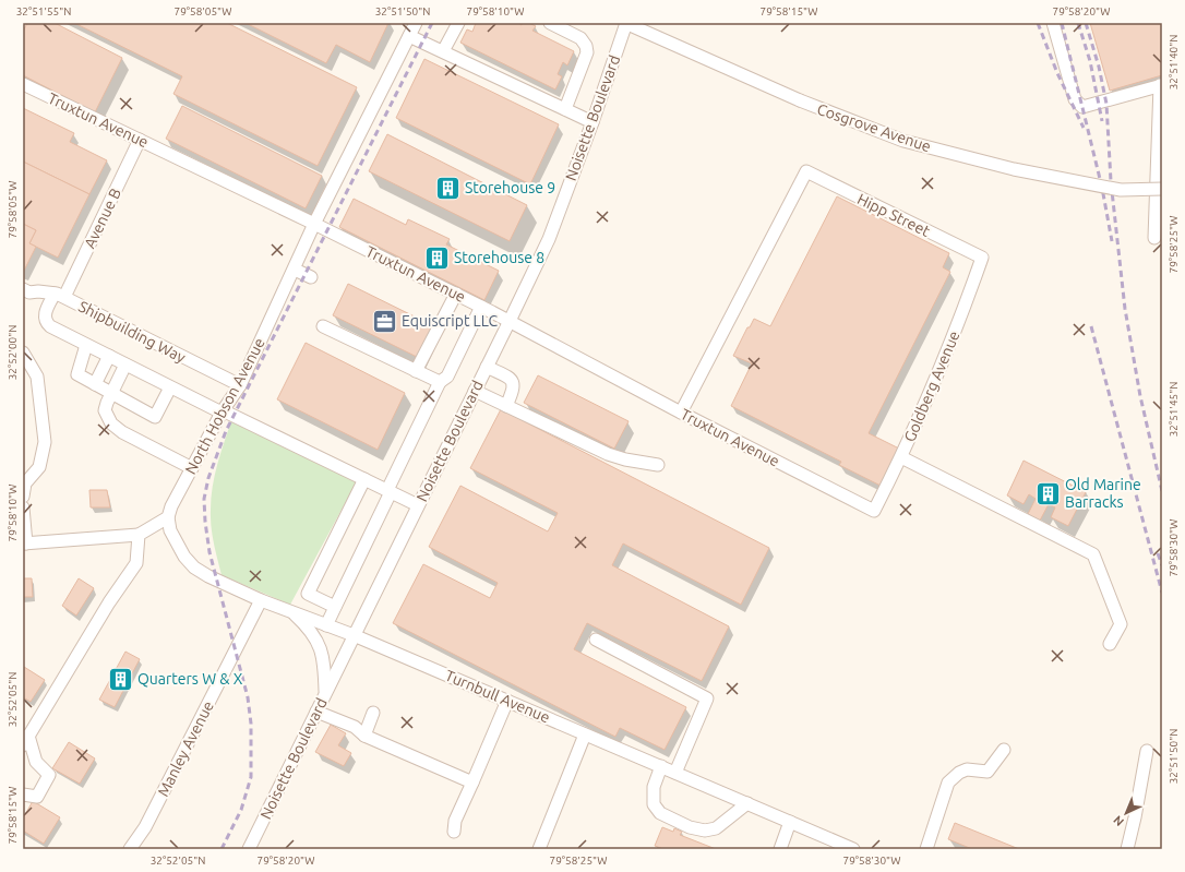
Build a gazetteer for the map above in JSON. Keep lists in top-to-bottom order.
{
  "streets": {
    "street": [
      "Noisette Boulevard",
      "Truxtun Avenue",
      "Cosgrove Avenue",
      "Hipp Street",
      "Avenue B",
      "Shipbuilding Way",
      "Goldberg Avenue",
      "North Hobson Avenue",
      "Turnbull Avenue",
      "Manley Avenue"
    ]
  },
  "crossings": [
    ["Noisette Boulevard", "Truxtun Avenue"],
    ["Noisette Boulevard", "Cosgrove Avenue"],
    ["Noisette Boulevard", "Turnbull Avenue"],
    ["Truxtun Avenue", "Hipp Street"],
    ["Truxtun Avenue", "Avenue B"],
    ["Truxtun Avenue", "Goldberg Avenue"],
    ["Truxtun Avenue", "North Hobson Avenue"],
    ["Hipp Street", "Goldberg Avenue"],
    ["Avenue B", "Shipbuilding Way"],
    ["Shipbuilding Way", "North Hobson Avenue"],
    ["North Hobson Avenue", "Turnbull Avenue"],
    ["Turnbull Avenue", "Manley Avenue"]
  ],
  "places": {
    "building": [
      "Storehouse 9",
      "Storehouse 8",
      "Old Marine Barracks",
      "Quarters W & X"
    ],
    "office": ["Equiscript LLC"]
  },
  "north": "bottom left",
  "coordinates": [
    "32°51'55\"N",
    "79°58'05\"W",
    "32°51'50\"N",
    "79°58'10\"W",
    "79°58'15\"W",
    "79°58'20\"W",
    "32°51'40\"N",
    "79°58'25\"W",
    "32°52'00\"N",
    "32°51'45\"N",
    "79°58'30\"W",
    "32°52'05\"N"
  ]
}
